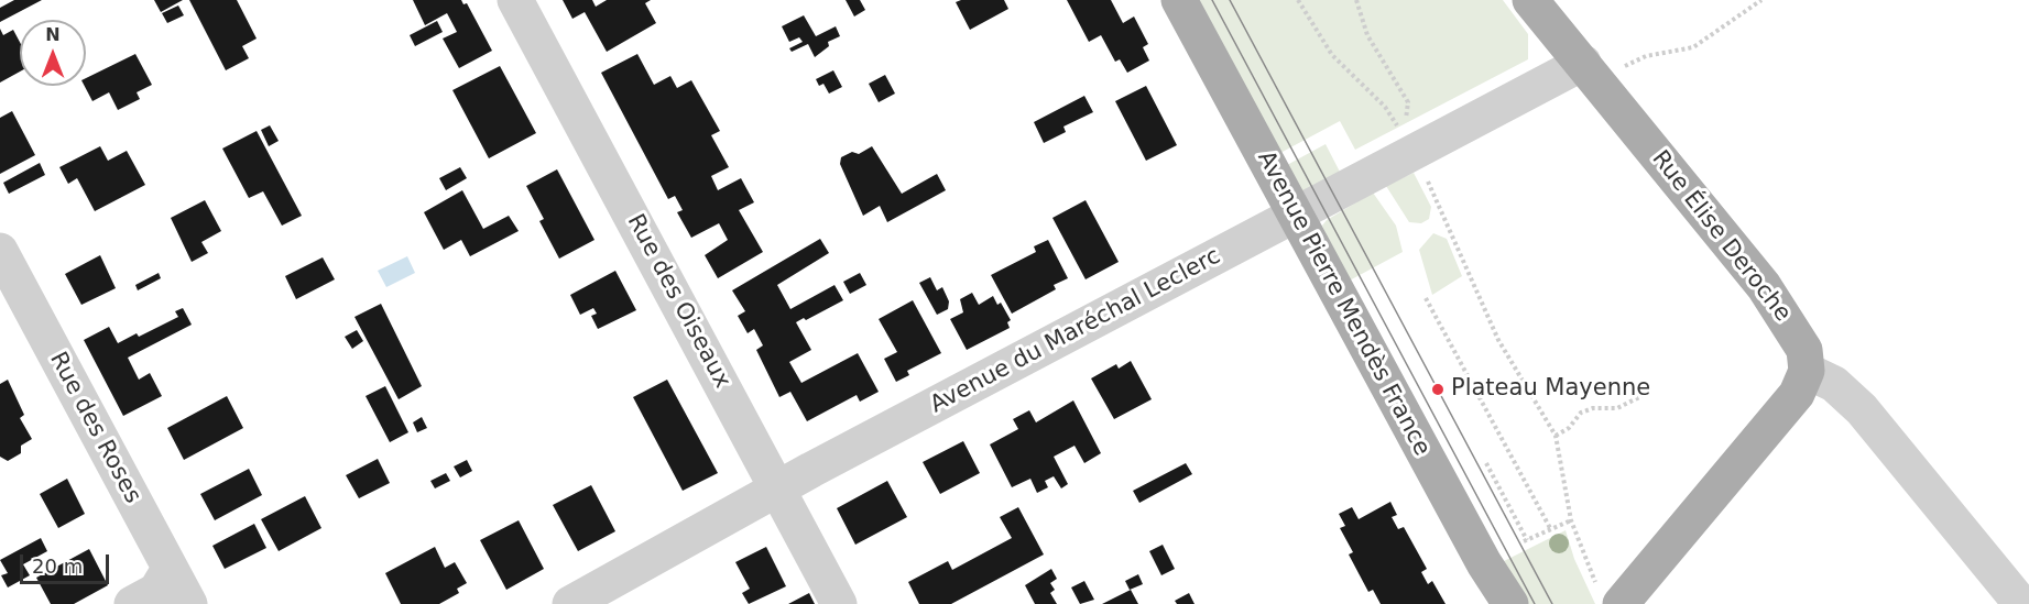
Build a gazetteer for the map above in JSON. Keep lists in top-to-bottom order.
{
  "streets": {
    "main road": ["Rue Élise Deroche", "Avenue Pierre Mendès France"],
    "street": ["Rue des Oiseaux", "Avenue du Maréchal Leclerc", "Rue des Roses"]
  },
  "crossings": [
    ["Rue Élise Deroche", "Avenue du Maréchal Leclerc"],
    ["Rue des Oiseaux", "Avenue du Maréchal Leclerc"],
    ["Avenue Pierre Mendès France", "Avenue du Maréchal Leclerc"]
  ],
  "places": ["Plateau Mayenne"],
  "scale_bar": "20 m",
  "north": "top"
}
